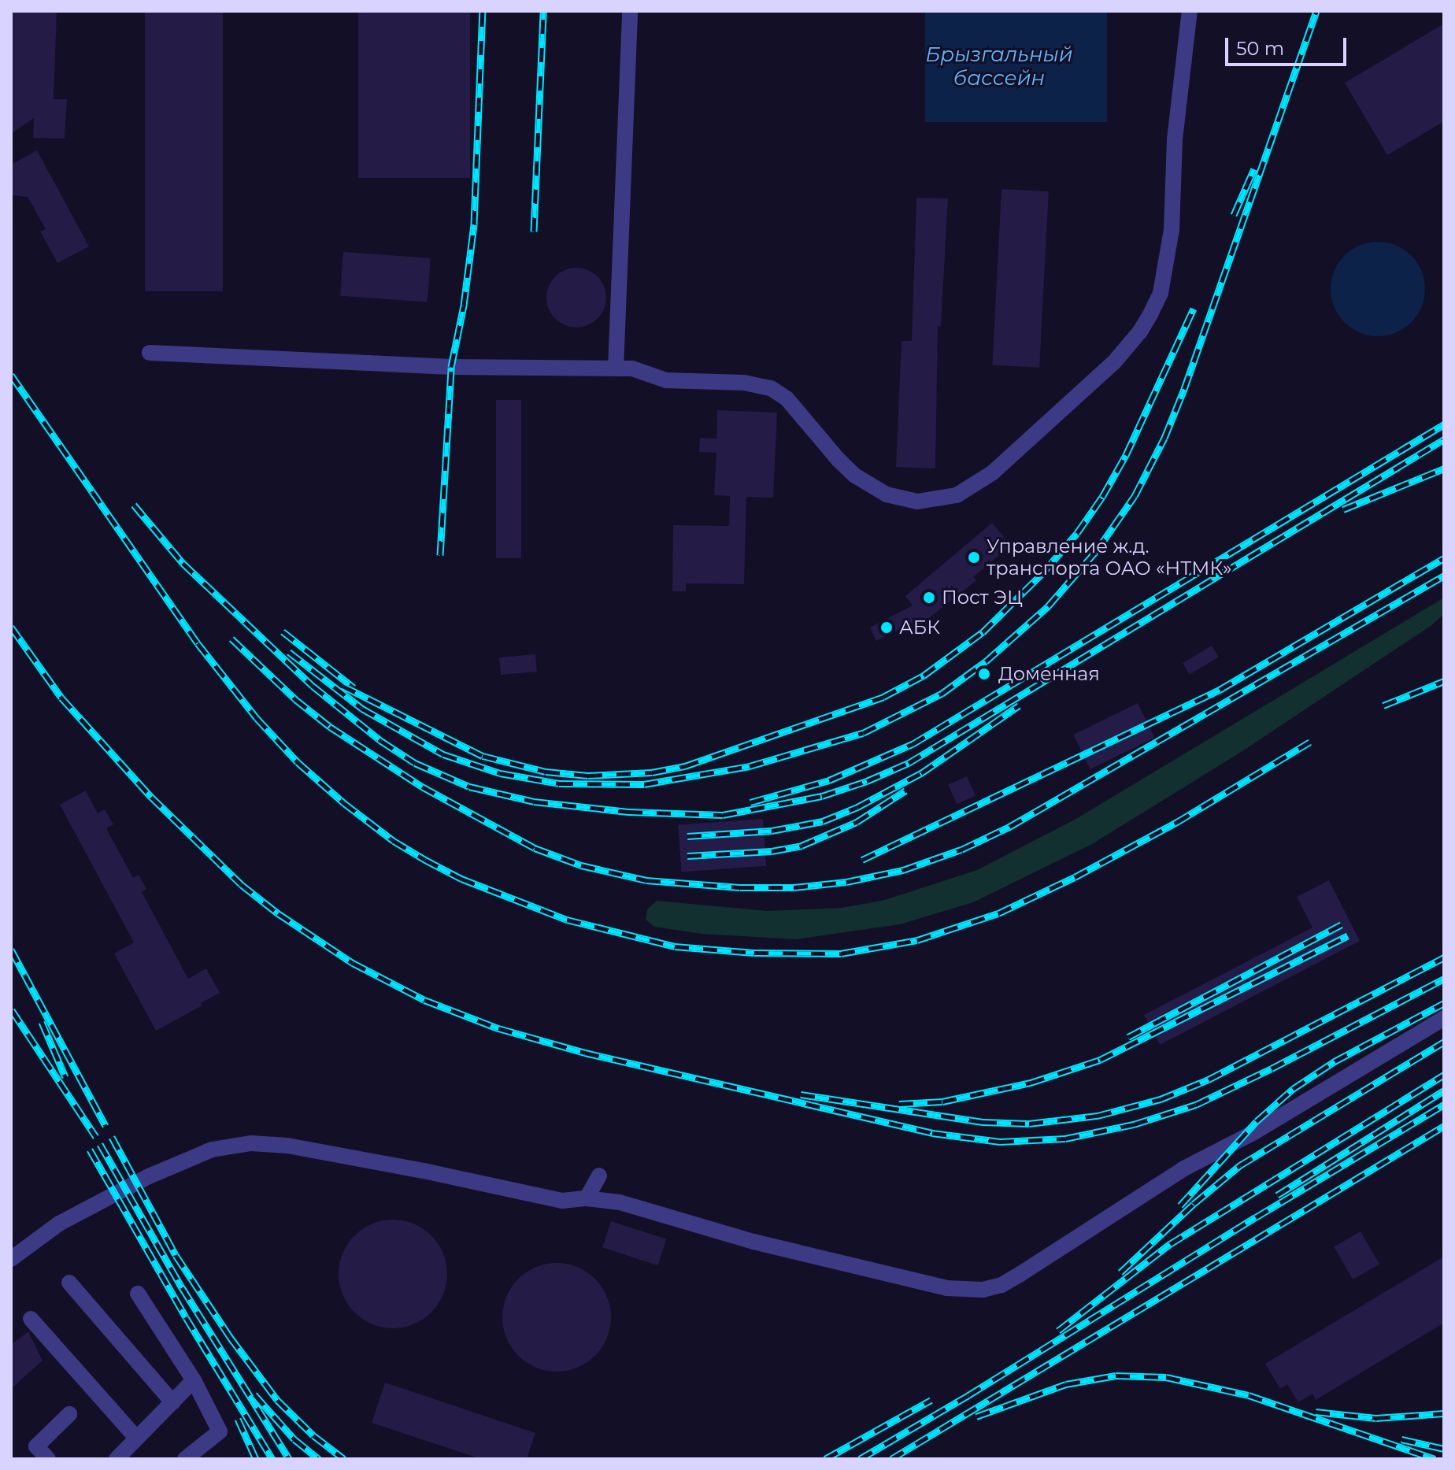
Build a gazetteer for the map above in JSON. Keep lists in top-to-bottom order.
{
  "water": ["Брызгальный бассейн"],
  "places": [
    "Управление ж.д. транспорта ОАО «НТМК»",
    "Пост ЭЦ",
    "АБК",
    "Доменная"
  ],
  "scale_bar": "50 m"
}
